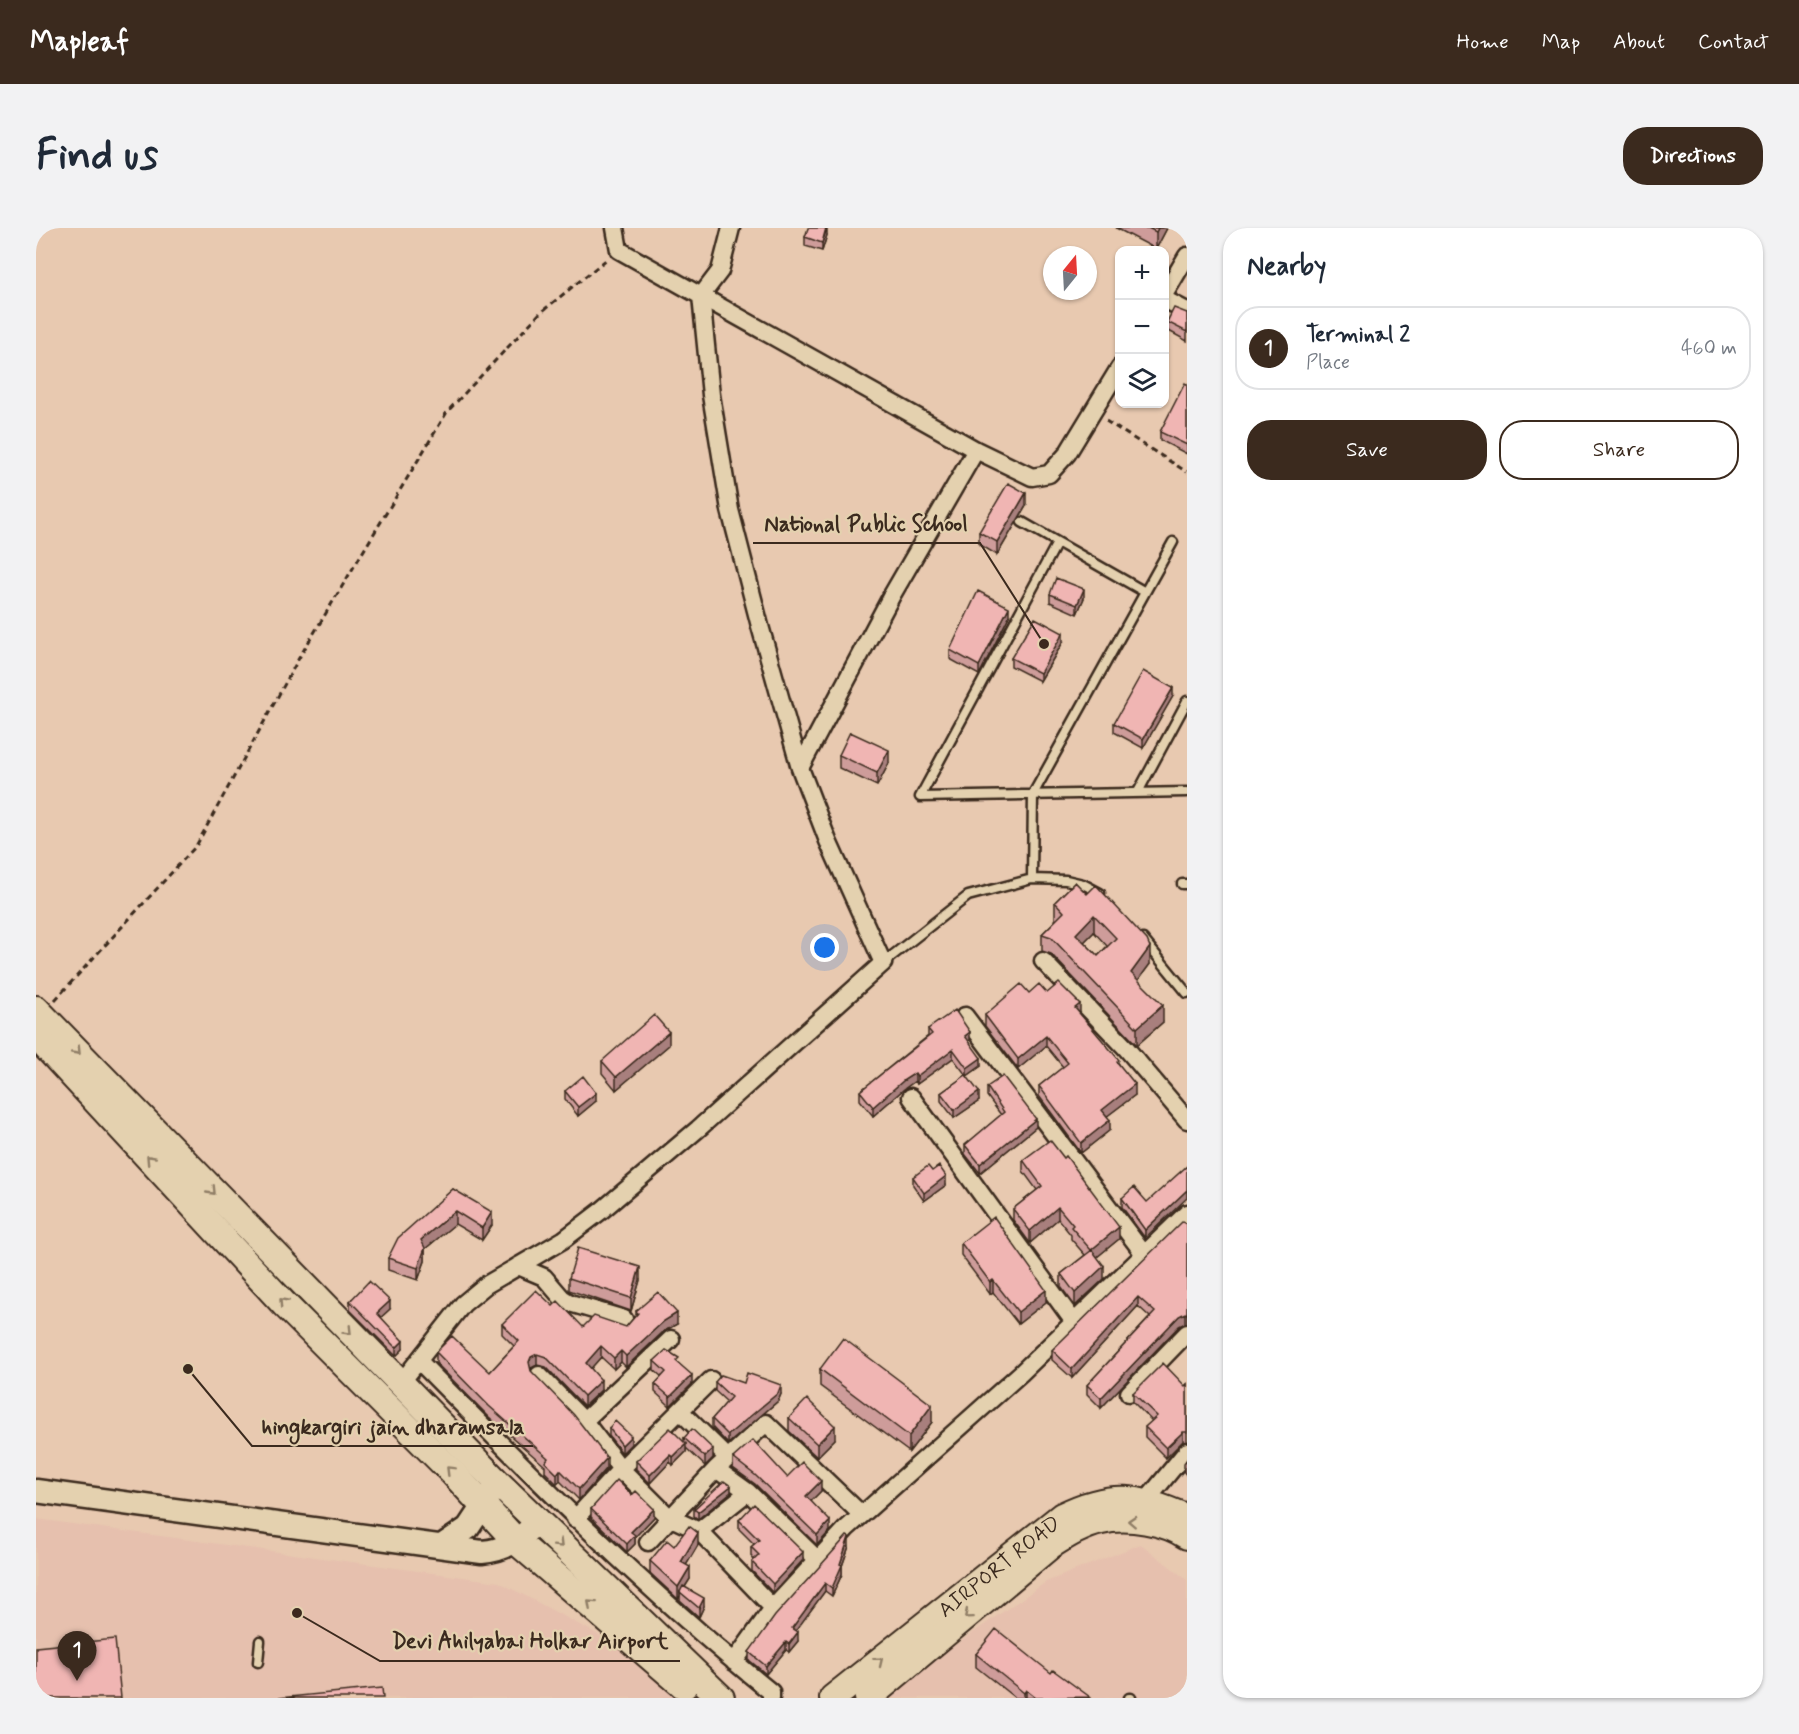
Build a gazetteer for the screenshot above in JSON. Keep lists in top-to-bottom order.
{
  "streets": {
    "main road": ["AIRPORT ROAD"]
  },
  "places": ["National Public School", "hingkargiri jain dharamsala", "Devi Ahilyabai Holkar Airport"],
  "north": "top",
  "page": {
    "header": "Mapleaf",
    "nav": [
      "Home",
      "Map",
      "About",
      "Contact"
    ],
    "buttons": [
      "Directions",
      ["Save", "Share"]
    ],
    "title": "Find us",
    "heading": "Nearby",
    "map_buttons": ["+", "−"],
    "list": [
      {
        "mark": "1",
        "name": "Terminal 2",
        "note": "Place",
        "value": "460 m"
      }
    ],
    "pins": "1"
  }
}
